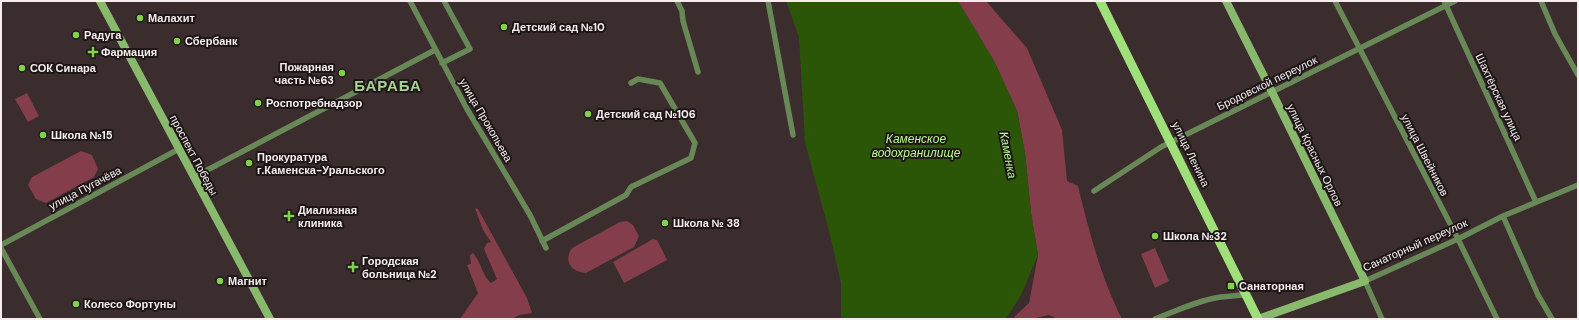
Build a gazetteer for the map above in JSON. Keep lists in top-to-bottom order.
{
  "streets": {
    "main road": ["улица Ленина"],
    "street": [
      "Бродовской переулок",
      "Шахтёрская улица",
      "улица Прокопьева",
      "проспект Победы",
      "улица Красных Орлов",
      "улица Швейников",
      "улица Пугачёва",
      "Санаторный переулок"
    ]
  },
  "crossings": [
    ["Бродовской переулок", "Шахтёрская улица"],
    ["Бродовской переулок", "улица Ленина"],
    ["Бродовской переулок", "улица Красных Орлов"],
    ["Бродовской переулок", "улица Швейников"],
    ["Шахтёрская улица", "Санаторный переулок"],
    ["улица Ленина", "Санаторный переулок"],
    ["проспект Победы", "улица Пугачёва"],
    ["улица Красных Орлов", "Санаторный переулок"],
    ["улица Швейников", "Санаторный переулок"]
  ],
  "districts": ["БАРАБА"],
  "water": ["Каменское водохранилище", "Каменка"],
  "places": {
    "other": [
      "Малахит",
      "Детский сад №10",
      "Радуга",
      "Сбербанк",
      "СОК Синара",
      "Пожарная часть №63",
      "Роспотребнадзор",
      "Детский сад №106",
      "Школа №15",
      "Прокуратура г.Каменска-Уральского",
      "Школа № 38",
      "Школа №32",
      "Магнит",
      "Колесо Фортуны"
    ],
    "health": ["Фармация", "Диализная клиника", "Городская больница №2"],
    "transit": ["Санаторная"]
  }
}
